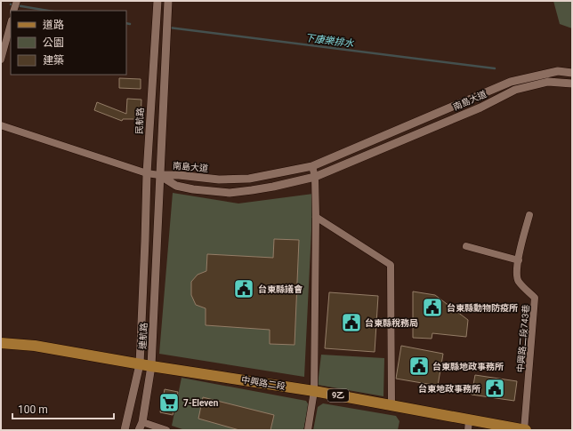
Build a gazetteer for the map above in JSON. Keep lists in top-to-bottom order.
{
  "streets": {
    "main road": ["中興路二段", "9乙"],
    "street": [
      "南島大道",
      "民航路",
      "連航路",
      "中興路二段743巷"
    ]
  },
  "crossings": [
    ["南島大道", "連航路"],
    ["民航路", "連航路"],
    ["連航路", "中興路二段"],
    ["中興路二段743巷", "中興路二段"]
  ],
  "water": ["下康樂排水"],
  "places": {
    "public building": [
      "台東縣議會",
      "台東縣動物防疫所",
      "台東縣稅務局",
      "台東縣地政事務所",
      "台東地政事務所"
    ],
    "supermarket": ["7-Eleven"]
  },
  "legend": ["道路", "公園", "建築"],
  "scale_bar": "100 m"
}
